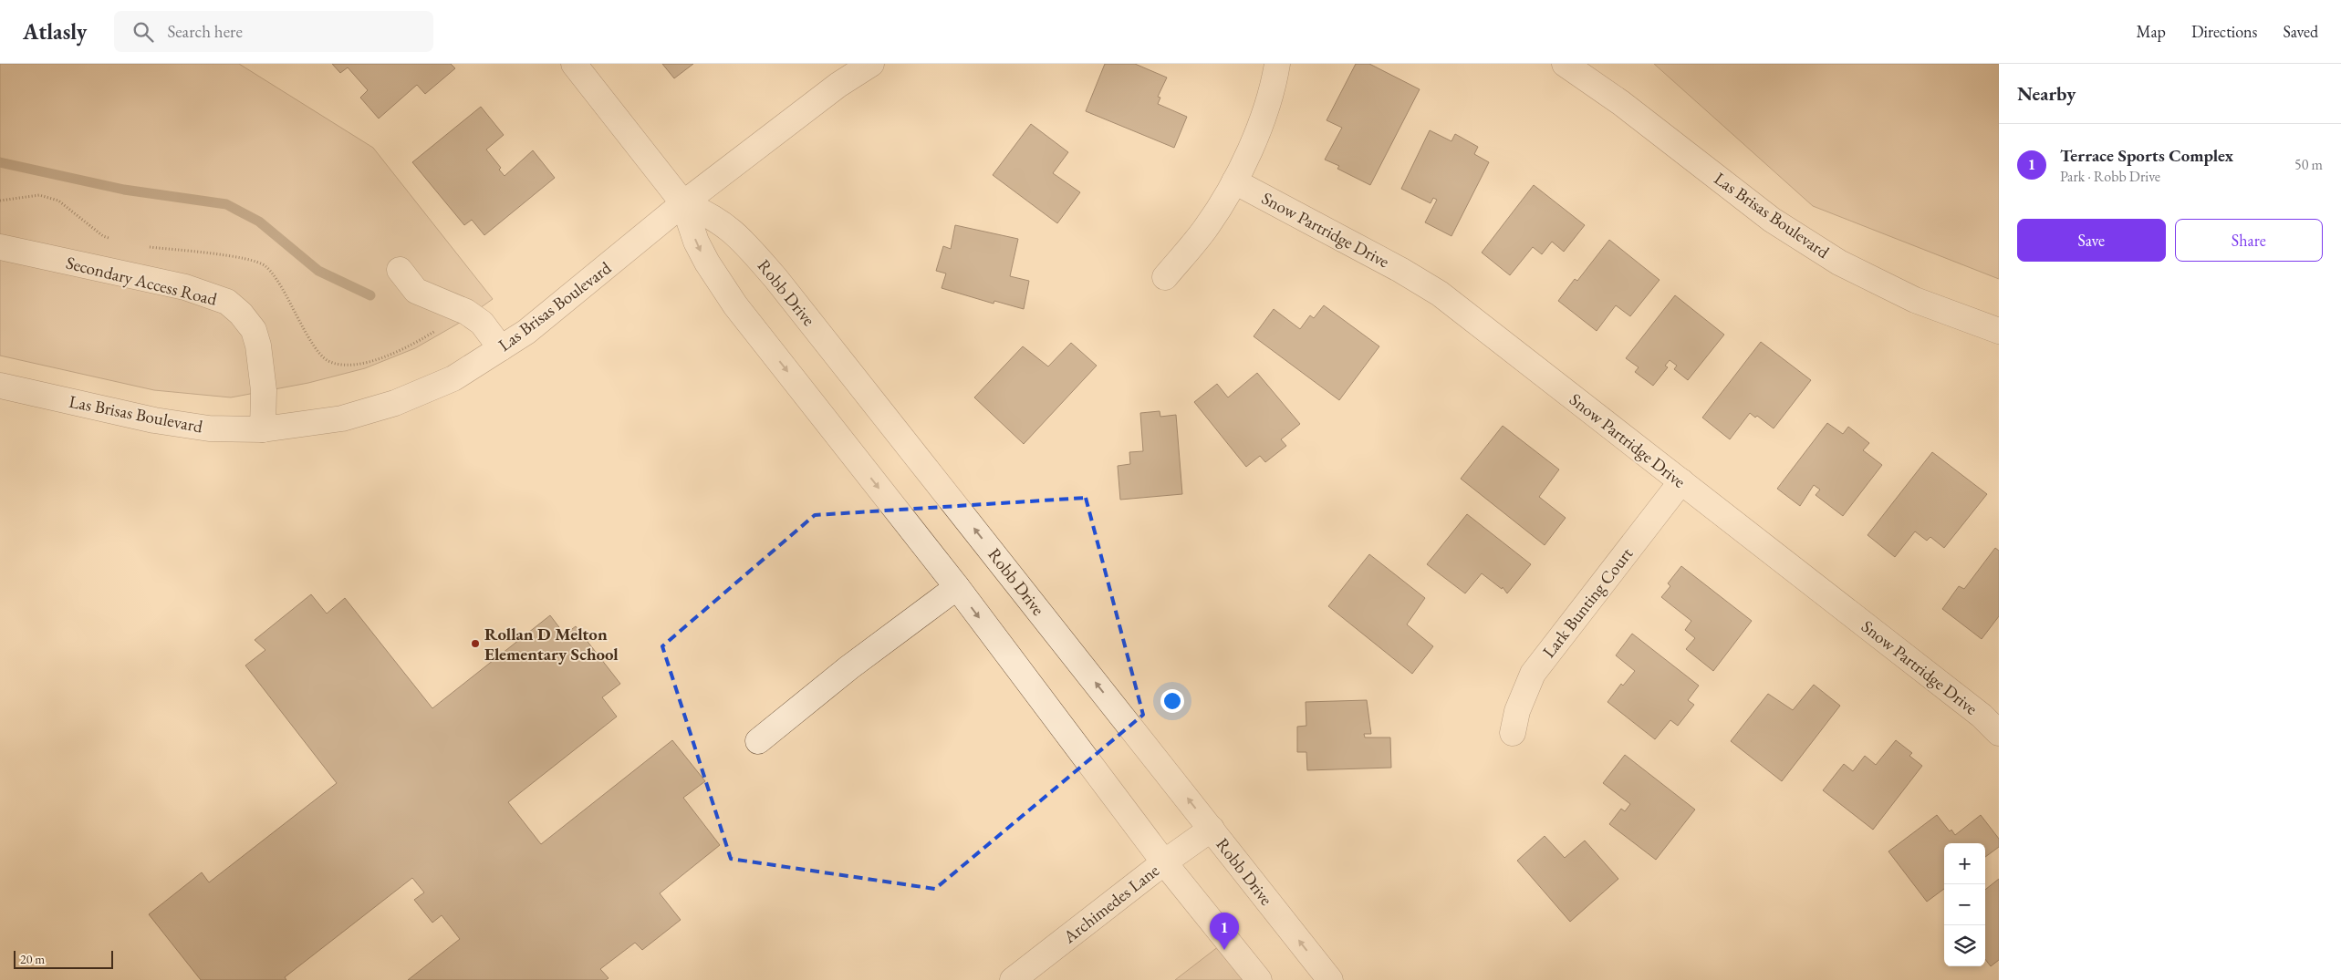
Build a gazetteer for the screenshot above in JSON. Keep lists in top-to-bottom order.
{
  "streets": {
    "street": [
      "Las Brisas Boulevard",
      "Snow Partridge Drive",
      "Secondary Access Road",
      "Robb Drive",
      "Lark Bunting Court",
      "Archimedes Lane"
    ]
  },
  "crossings": [
    ["Las Brisas Boulevard", "Secondary Access Road"],
    ["Las Brisas Boulevard", "Robb Drive"],
    ["Snow Partridge Drive", "Lark Bunting Court"],
    ["Robb Drive", "Archimedes Lane"]
  ],
  "places": ["Rollan D Melton Elementary School"],
  "scale_bar": "20 m",
  "page": {
    "header": "Atlasly",
    "search": "Search here",
    "nav": ["Map", "Directions", "Saved"],
    "heading": "Nearby",
    "list": [
      {
        "mark": "1",
        "name": "Terrace Sports Complex",
        "note": "Park · Robb Drive",
        "value": "50 m"
      }
    ],
    "buttons": ["Save", "Share"],
    "map_buttons": ["+", "−"],
    "pins": "1",
    "scale": "20 m"
  }
}
